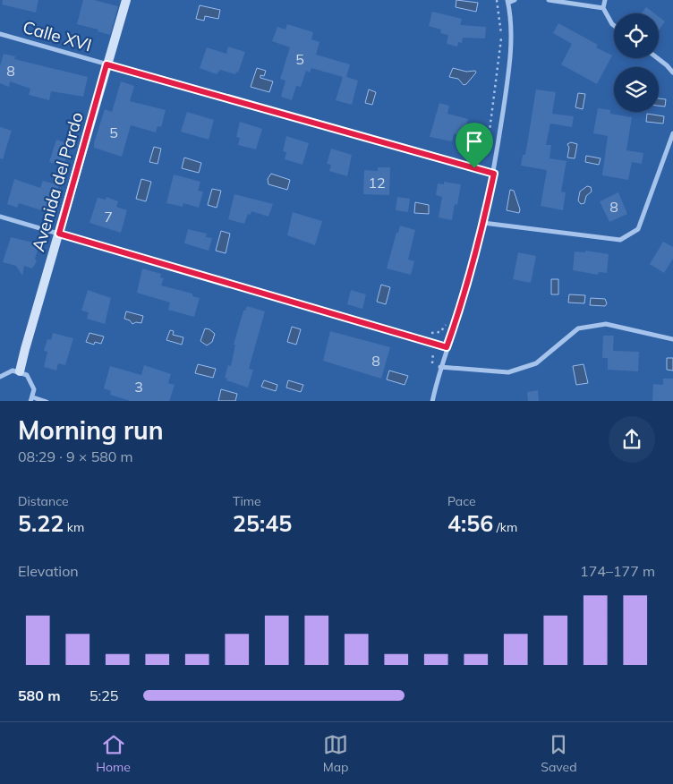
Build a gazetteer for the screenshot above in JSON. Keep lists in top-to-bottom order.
{
  "streets": {
    "street": ["Calle XVI", "Avenida del Pardo"]
  },
  "crossings": [
    ["Calle XVI", "Avenida del Pardo"]
  ],
  "house_numbers": [
    "5",
    "8",
    "5",
    "12",
    "8",
    "7",
    "8",
    "3"
  ],
  "page": {
    "heading": ["Morning run", "08:29 · 9 × 580 m"],
    "stats": [
      ["Distance", "5.22 km"],
      ["Time", "25:45"],
      ["Pace", "4:56 /km"]
    ],
    "chart": ["Elevation", "174–177 m"],
    "list": [
      {
        "name": "580 m",
        "note": "5:25"
      }
    ],
    "tabs": ["Home", "Map", "Saved"]
  }
}
